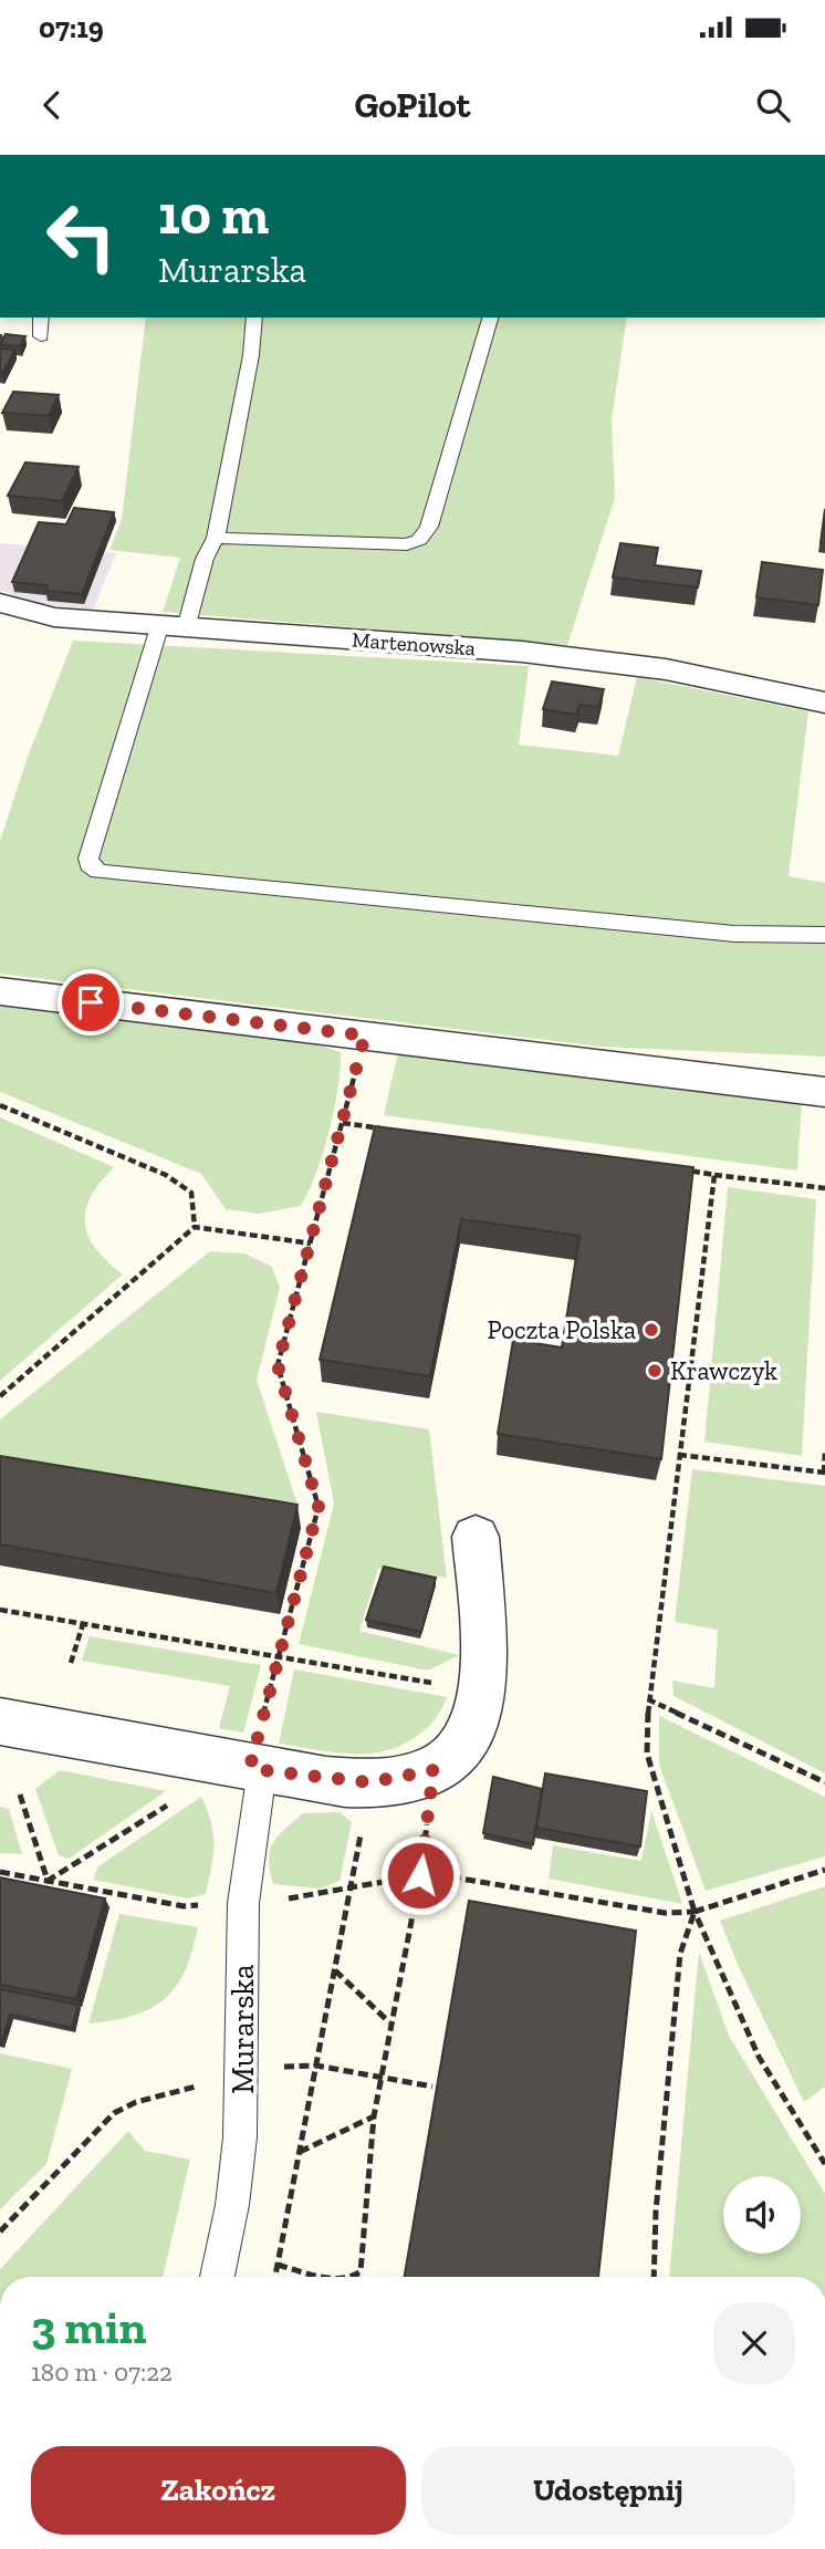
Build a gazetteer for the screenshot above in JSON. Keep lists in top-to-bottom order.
{
  "streets": {
    "street": ["Martenowska"],
    "lane": ["Murarska"]
  },
  "places": ["Poczta Polska", "Krawczyk"],
  "page": {
    "status": "07:19",
    "header": "GoPilot",
    "turn": ["10 m", "Murarska"],
    "heading": ["3 min", "180 m · 07:22"],
    "buttons": ["Zakończ", "Udostępnij"]
  }
}
